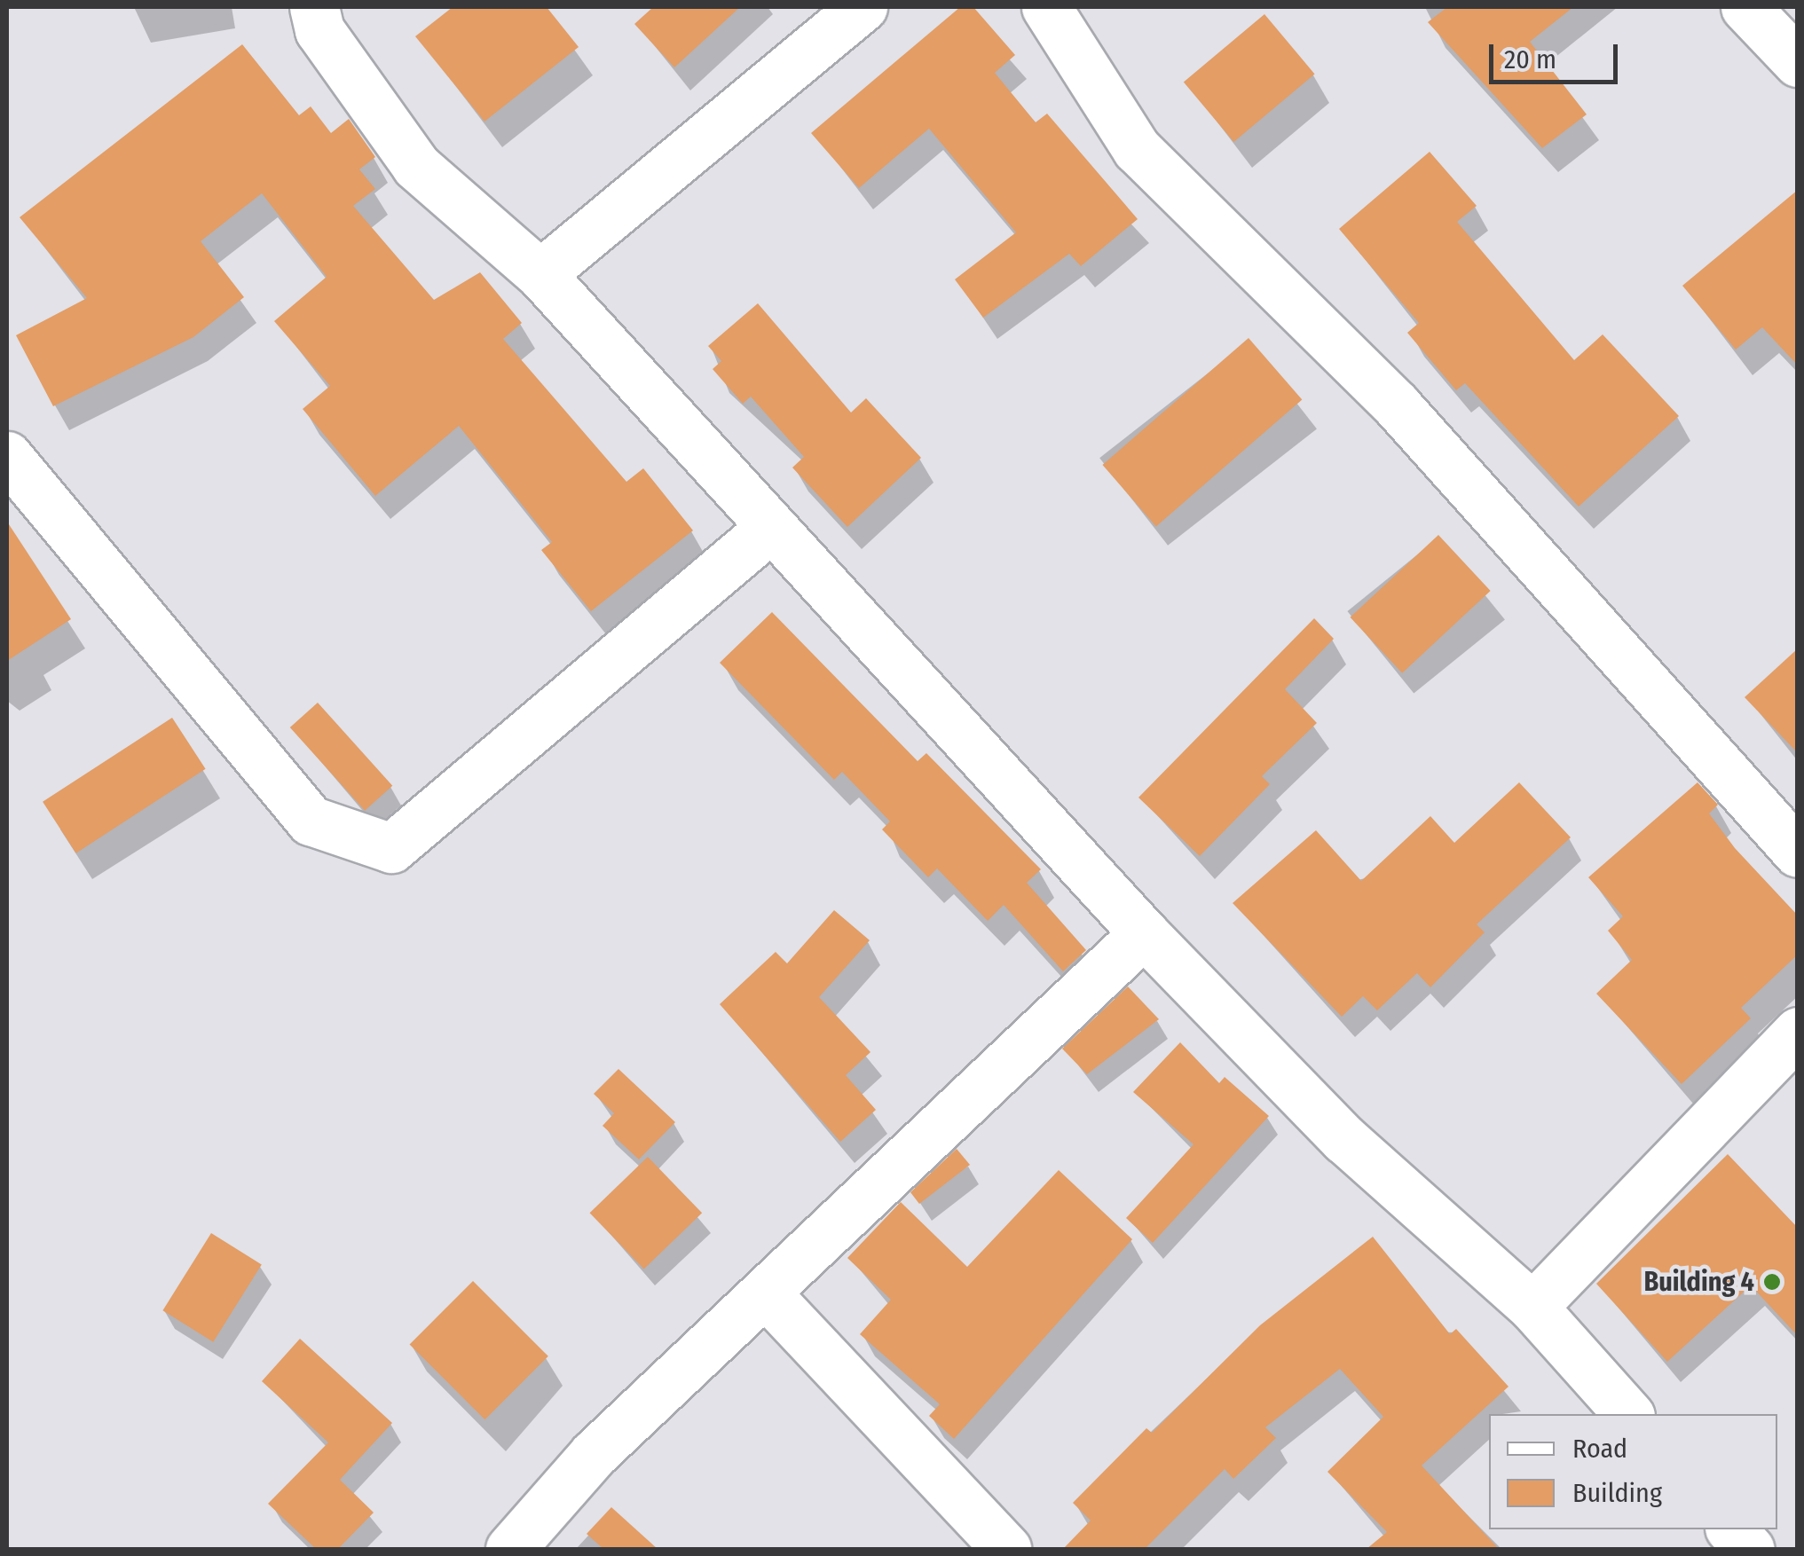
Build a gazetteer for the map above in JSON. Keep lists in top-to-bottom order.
{
  "places": ["Building 4"],
  "legend": ["Road", "Building"],
  "scale_bar": "20 m"
}
